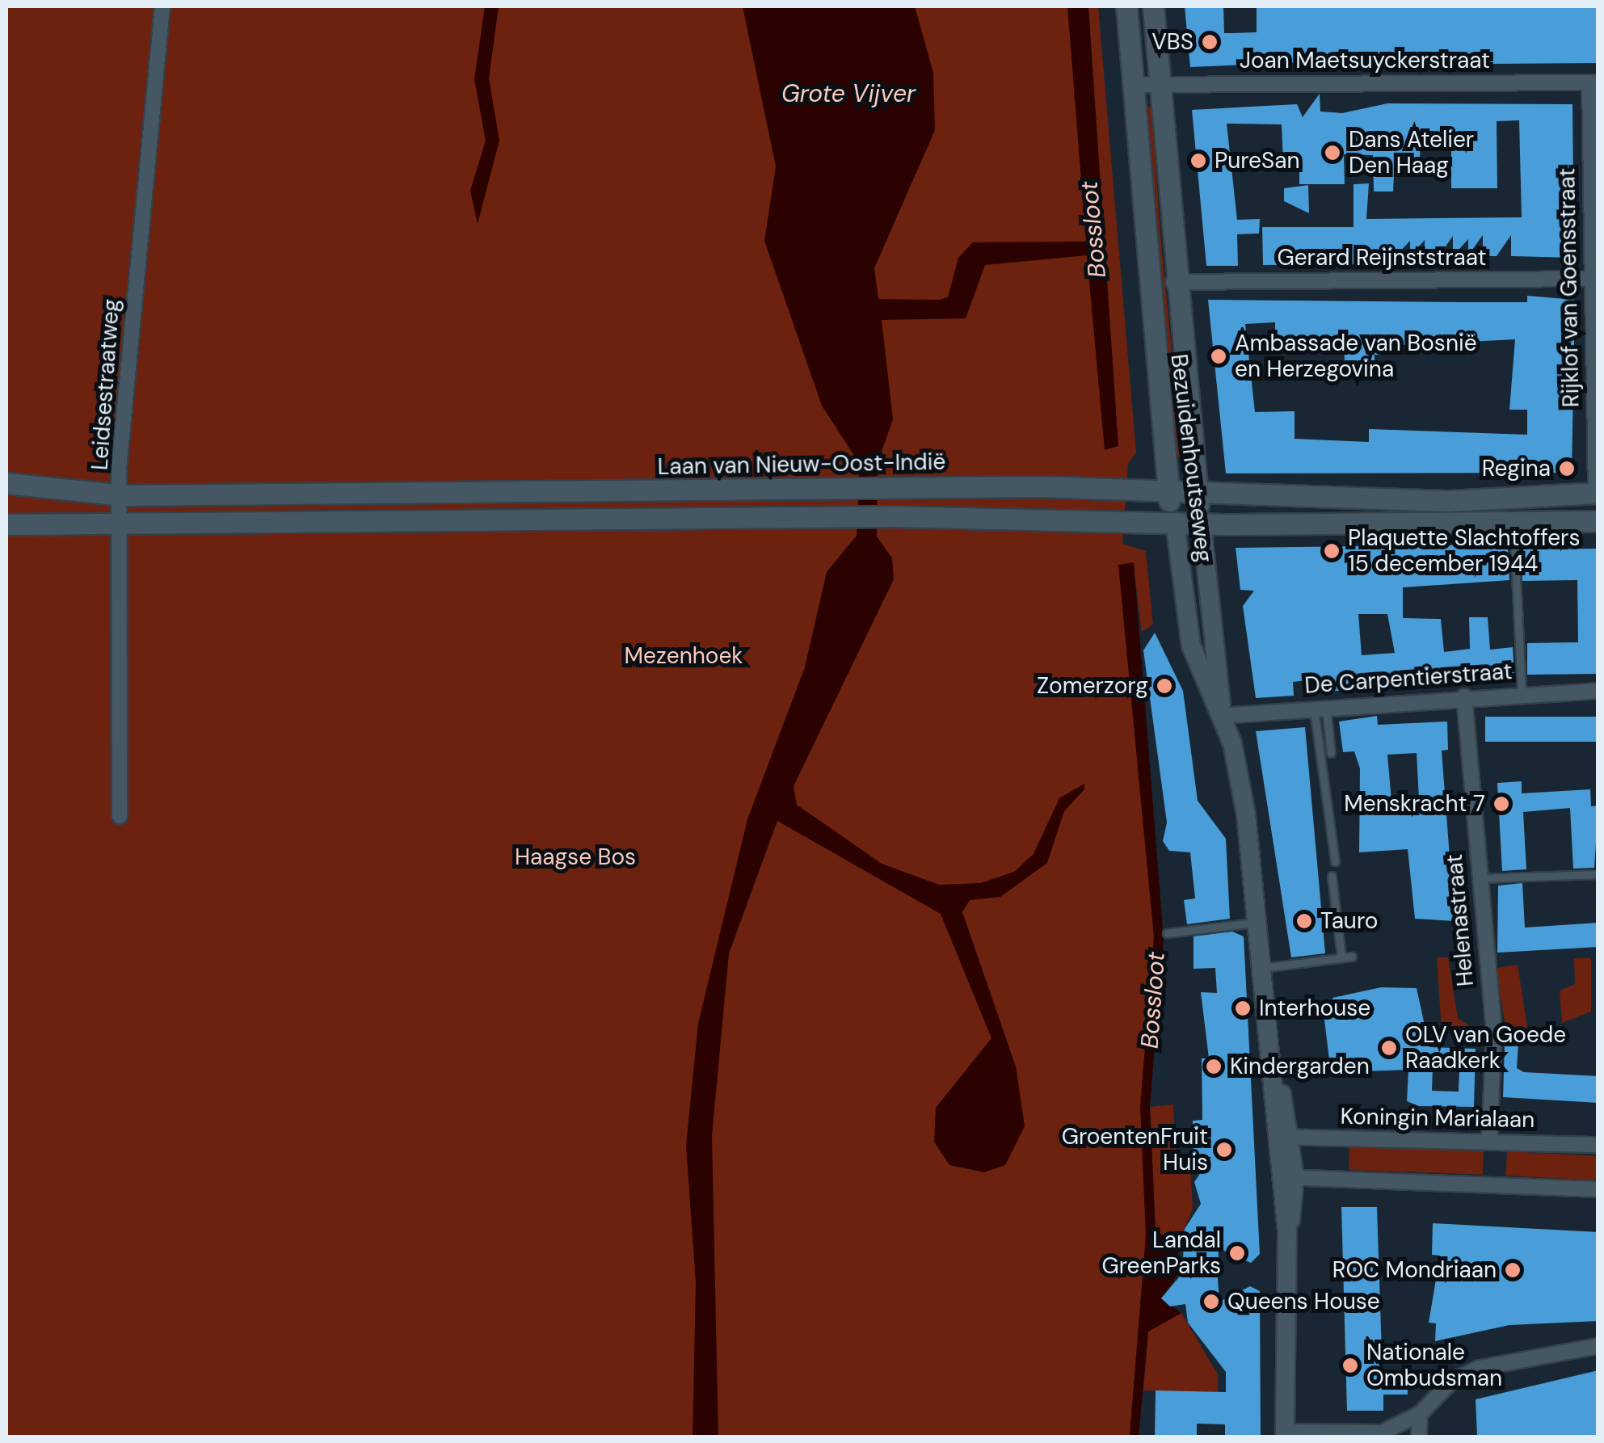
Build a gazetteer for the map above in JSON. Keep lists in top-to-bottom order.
{
  "streets": {
    "main road": ["Bezuidenhoutseweg", "Laan van Nieuw-Oost-Indië"],
    "street": [
      "Joan Maetsuyckerstraat",
      "Gerard Reijnststraat",
      "Rijklof van Goensstraat",
      "Leidsestraatweg",
      "De Carpentierstraat",
      "Helenastraat",
      "Koningin Marialaan"
    ]
  },
  "crossings": [
    ["Joan Maetsuyckerstraat", "Rijklof van Goensstraat"],
    ["Joan Maetsuyckerstraat", "Bezuidenhoutseweg"],
    ["Gerard Reijnststraat", "Rijklof van Goensstraat"],
    ["Gerard Reijnststraat", "Bezuidenhoutseweg"],
    ["Rijklof van Goensstraat", "Laan van Nieuw-Oost-Indië"],
    ["Leidsestraatweg", "Laan van Nieuw-Oost-Indië"],
    ["Bezuidenhoutseweg", "Laan van Nieuw-Oost-Indië"],
    ["Bezuidenhoutseweg", "De Carpentierstraat"],
    ["Bezuidenhoutseweg", "Koningin Marialaan"],
    ["De Carpentierstraat", "Helenastraat"],
    ["Helenastraat", "Koningin Marialaan"]
  ],
  "water": ["Grote Vijver", "Bossloot"],
  "parks": ["Mezenhoek", "Haagse Bos"],
  "places": [
    "VBS",
    "Dans Atelier Den Haag",
    "PureSan",
    "Ambassade van Bosnië en Herzegovina",
    "Regina",
    "Plaquette Slachtoffers 15 december 1944",
    "Zomerzorg",
    "Menskracht 7",
    "Tauro",
    "Interhouse",
    "OLV van Goede Raadkerk",
    "Kindergarden",
    "GroentenFruit Huis",
    "Landal GreenParks",
    "ROC Mondriaan",
    "Queens House",
    "Nationale Ombudsman"
  ]
}
